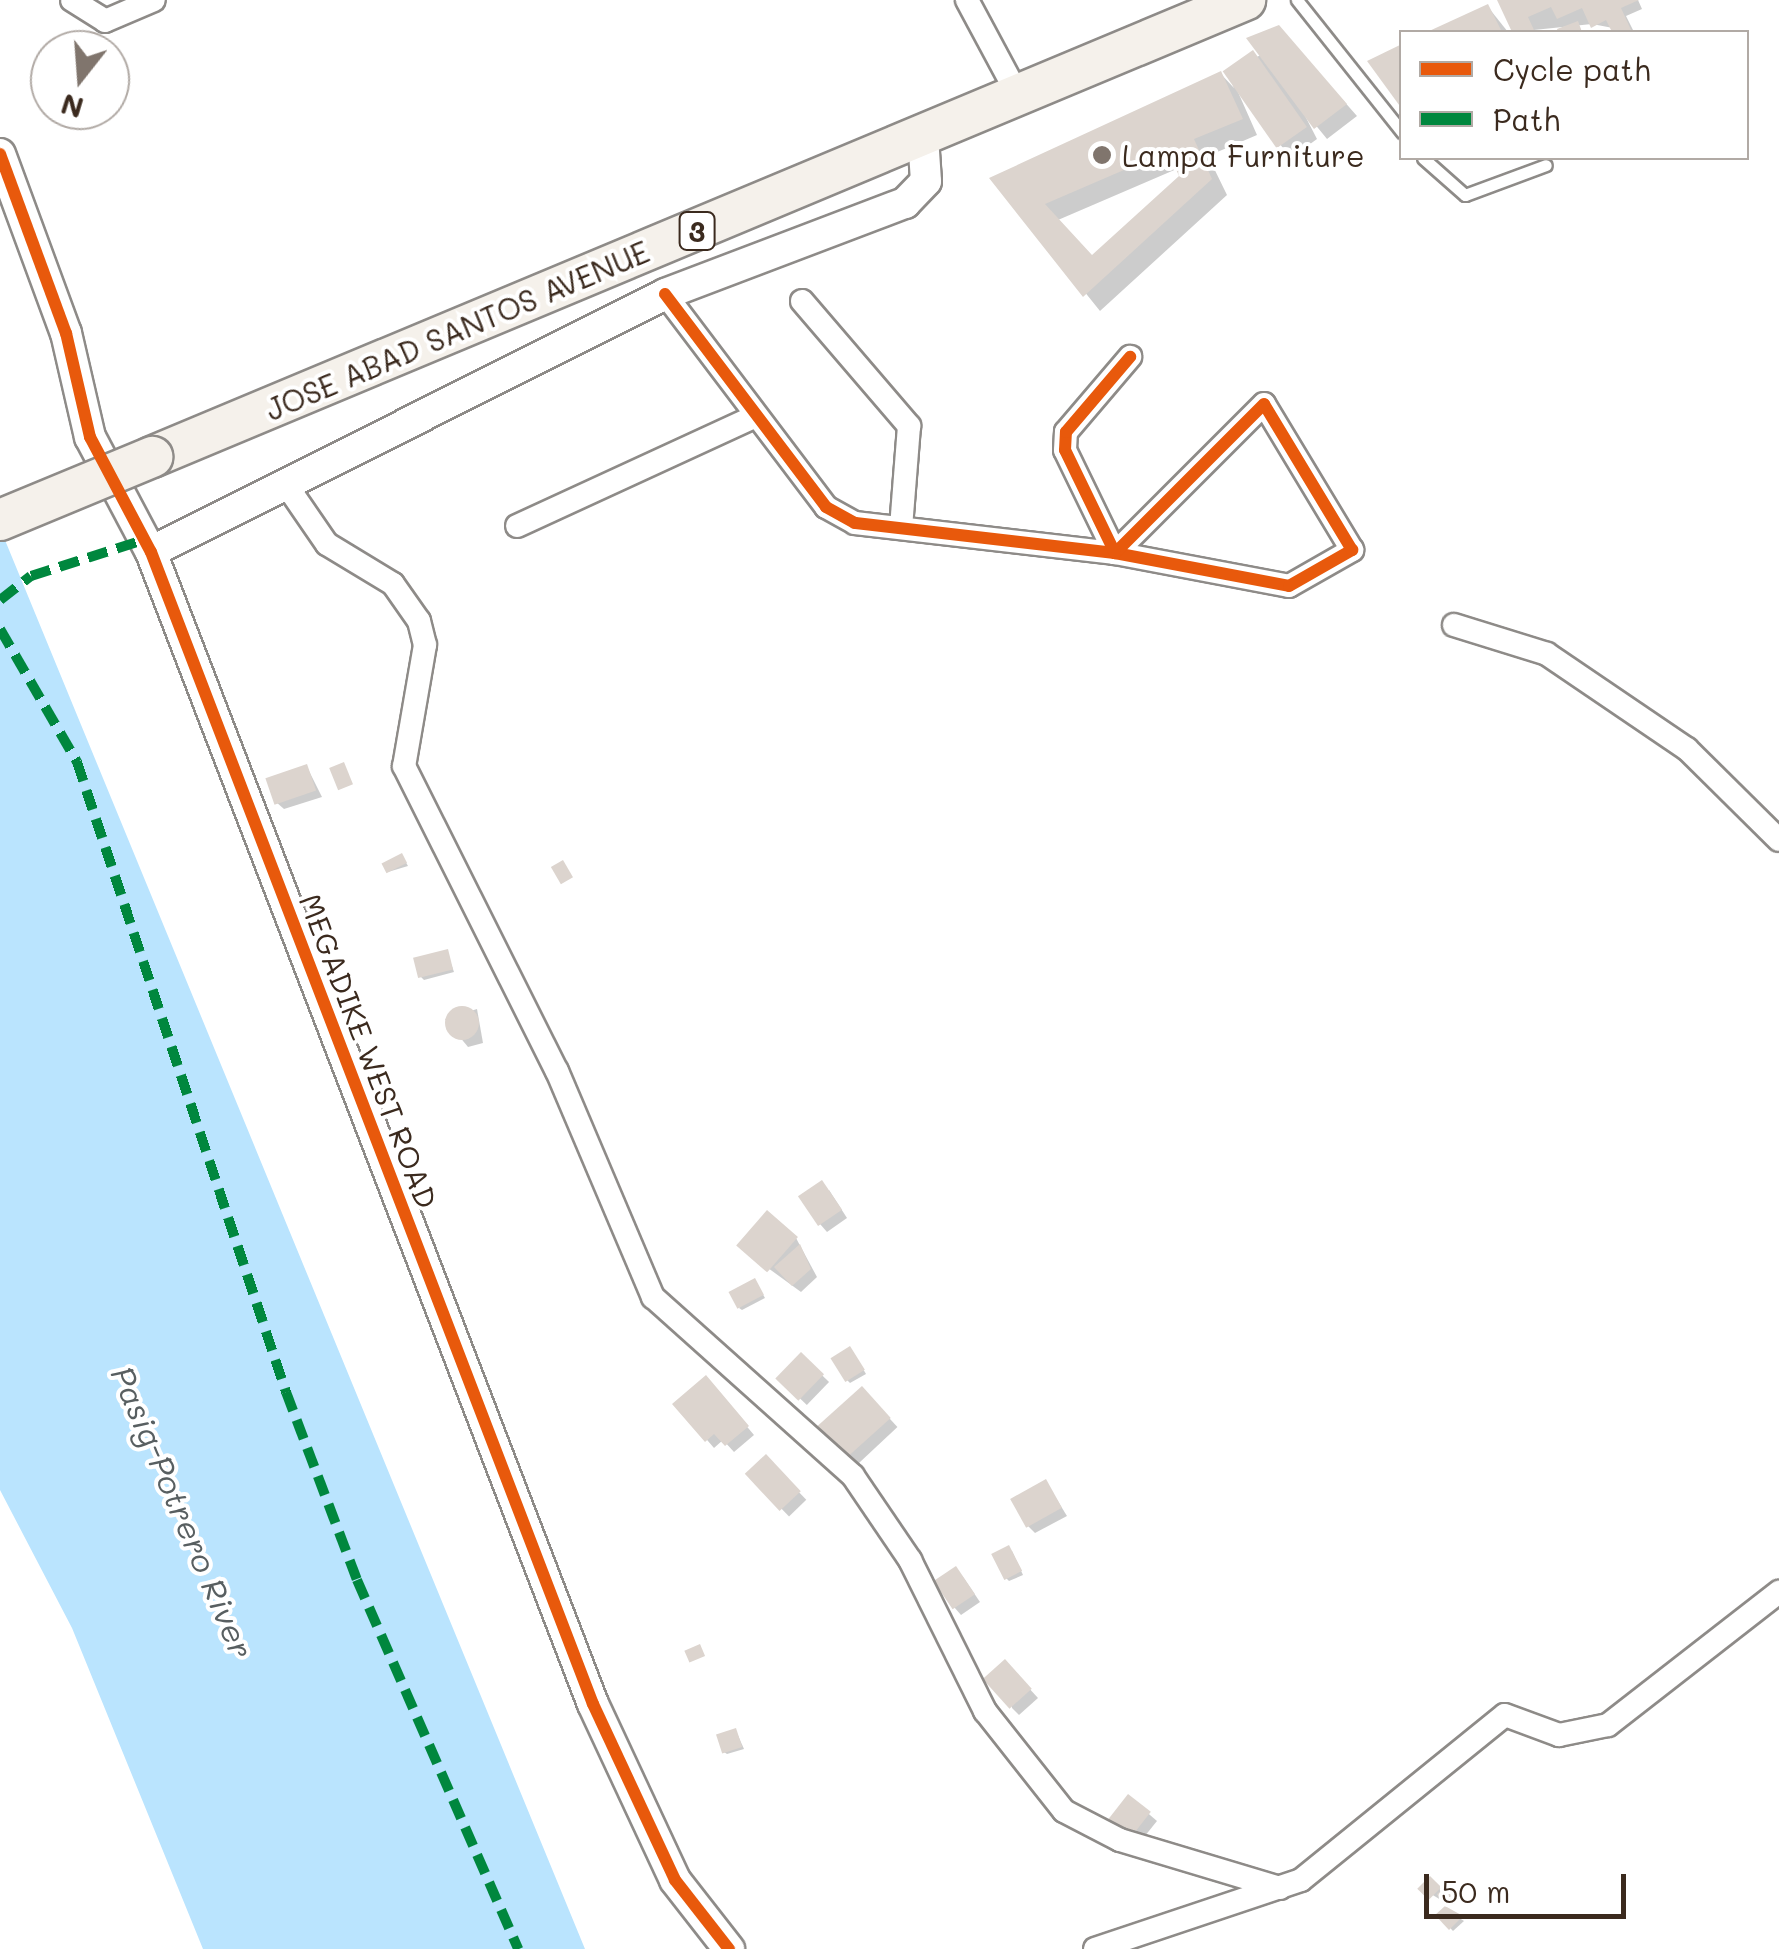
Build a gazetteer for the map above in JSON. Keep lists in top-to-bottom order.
{
  "streets": {
    "highway": ["3", "JOSE ABAD SANTOS AVENUE"],
    "street": ["MEGADIKE WEST ROAD"]
  },
  "water": ["Pasig-Potrero River"],
  "places": ["Lampa Furniture"],
  "legend": ["Cycle path", "Path"],
  "scale_bar": "50 m",
  "north": "bottom"
}
